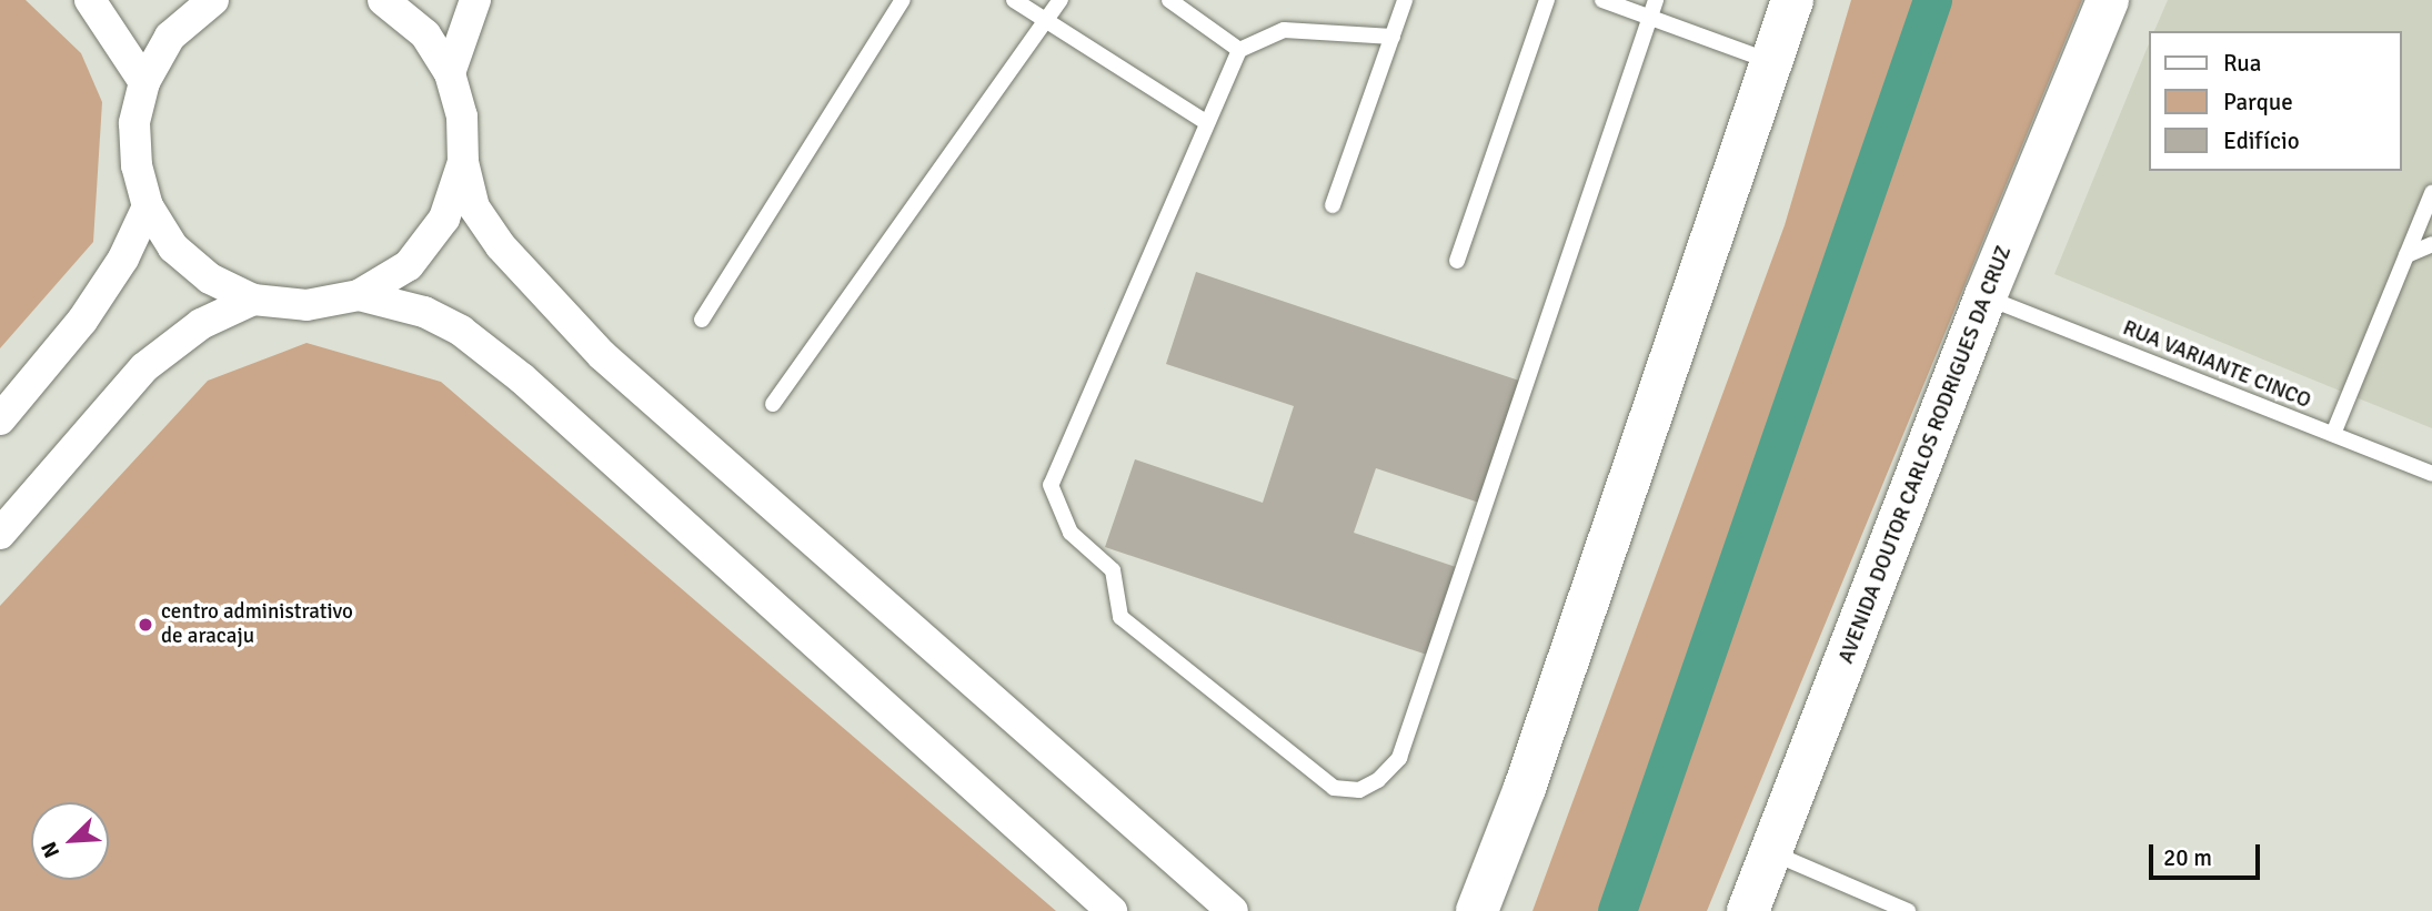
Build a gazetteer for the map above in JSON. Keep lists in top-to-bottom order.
{
  "streets": {
    "main road": ["AVENIDA DOUTOR CARLOS RODRIGUES DA CRUZ"],
    "lane": ["RUA VARIANTE CINCO"]
  },
  "crossings": [
    ["RUA VARIANTE CINCO", "AVENIDA DOUTOR CARLOS RODRIGUES DA CRUZ"]
  ],
  "places": ["centro administrativo de aracaju"],
  "legend": ["Rua", "Parque", "Edifício"],
  "scale_bar": "20 m",
  "north": "bottom left"
}
